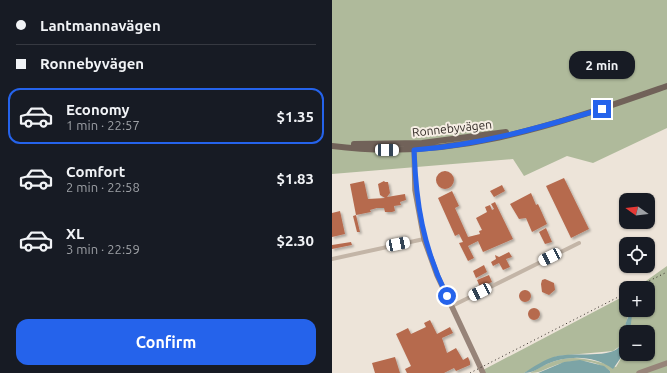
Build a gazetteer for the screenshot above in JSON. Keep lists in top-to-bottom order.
{
  "streets": {
    "main road": ["Ronnebyvägen"]
  },
  "north": "left",
  "page": {
    "banner": ["Lantmannavägen", "Ronnebyvägen"],
    "bubble": "2 min",
    "list": [
      {
        "name": "Economy",
        "note": "1 min · 22:57",
        "value": "$1.35"
      },
      {
        "name": "Comfort",
        "note": "2 min · 22:58",
        "value": "$1.83"
      },
      {
        "name": "XL",
        "note": "3 min · 22:59",
        "value": "$2.30"
      }
    ],
    "map_buttons": ["+", "−"],
    "buttons": "Confirm"
  }
}
